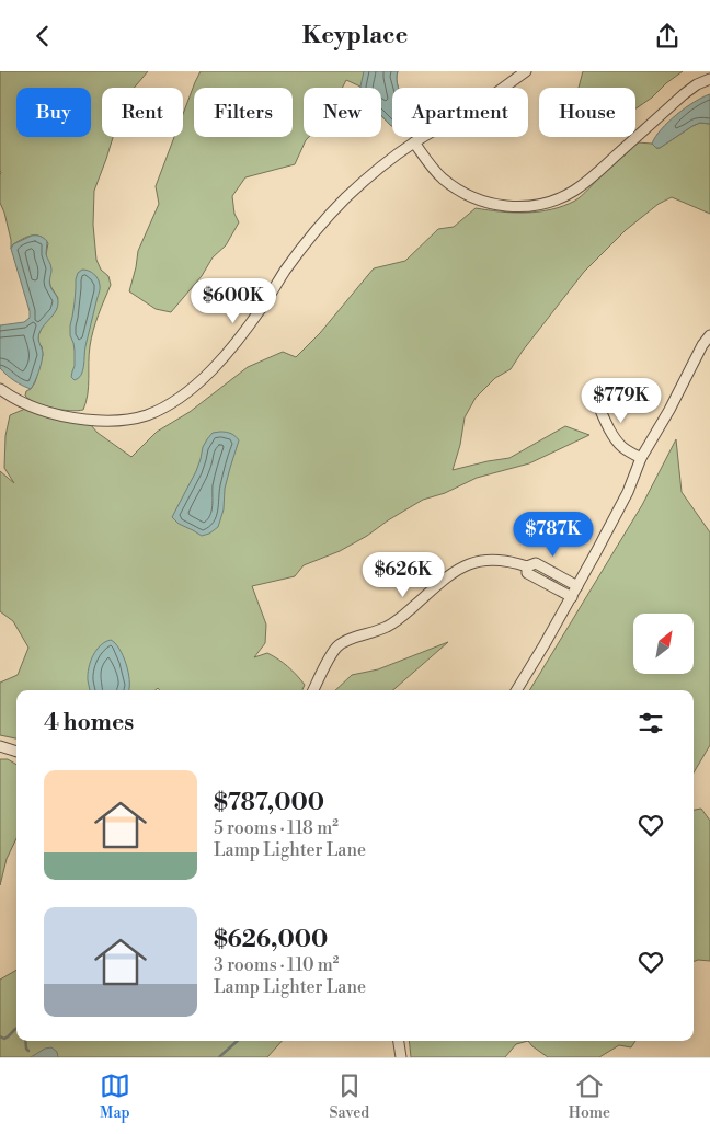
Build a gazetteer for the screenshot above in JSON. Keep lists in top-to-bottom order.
{
  "north": "top right",
  "page": {
    "header": "Keyplace",
    "chip": [
      "Buy",
      "Rent",
      "Filters",
      "New",
      "Apartment",
      "House"
    ],
    "price": [
      "$600K",
      "$779K",
      "$787K",
      "$626K"
    ],
    "heading": "4 homes",
    "list": [
      {
        "name": "$787,000",
        "note": "5 rooms · 118 m² · Lamp Lighter Lane"
      },
      {
        "name": "$626,000",
        "note": "3 rooms · 110 m² · Lamp Lighter Lane"
      }
    ],
    "tabs": ["Map", "Saved", "Home"]
  }
}
